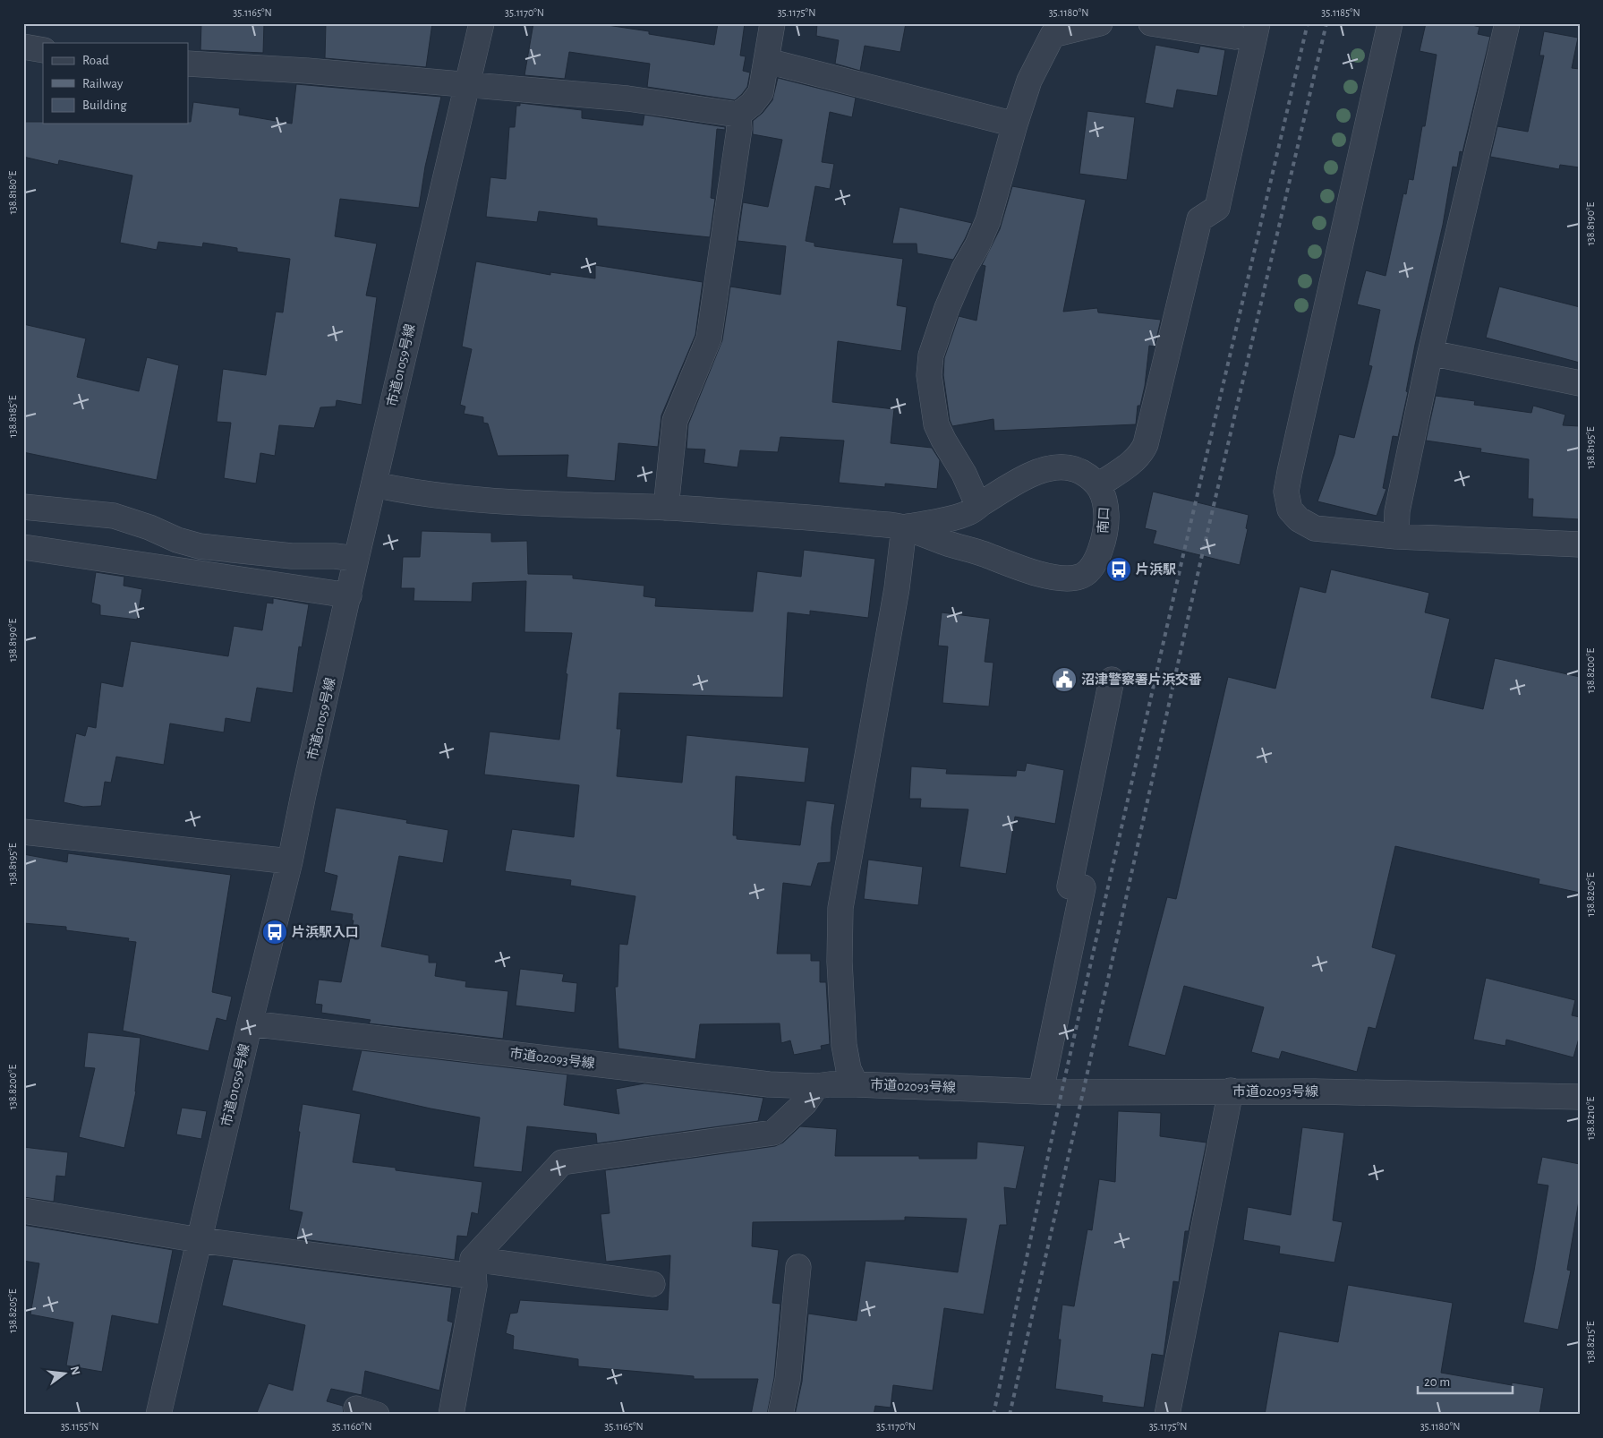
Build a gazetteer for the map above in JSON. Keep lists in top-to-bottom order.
{
  "streets": {
    "street": ["市道01059号線", "南口", "市道02093号線"]
  },
  "crossings": [
    ["市道01059号線", "市道02093号線"]
  ],
  "places": {
    "bus stop": ["片浜駅", "片浜駅入口"],
    "public building": ["沼津警察署片浜交番"]
  },
  "legend": ["Road", "Railway", "Building"],
  "scale_bar": "20 m",
  "north": "right",
  "coordinates": [
    "35.1165°N",
    "35.1170°N",
    "35.1175°N",
    "35.1180°N",
    "35.1185°N",
    "138.8180°E",
    "138.8190°E",
    "138.8185°E",
    "138.8195°E",
    "138.8200°E",
    "138.8205°E",
    "138.8210°E",
    "138.8215°E",
    "35.1155°N",
    "35.1160°N"
  ]
}
